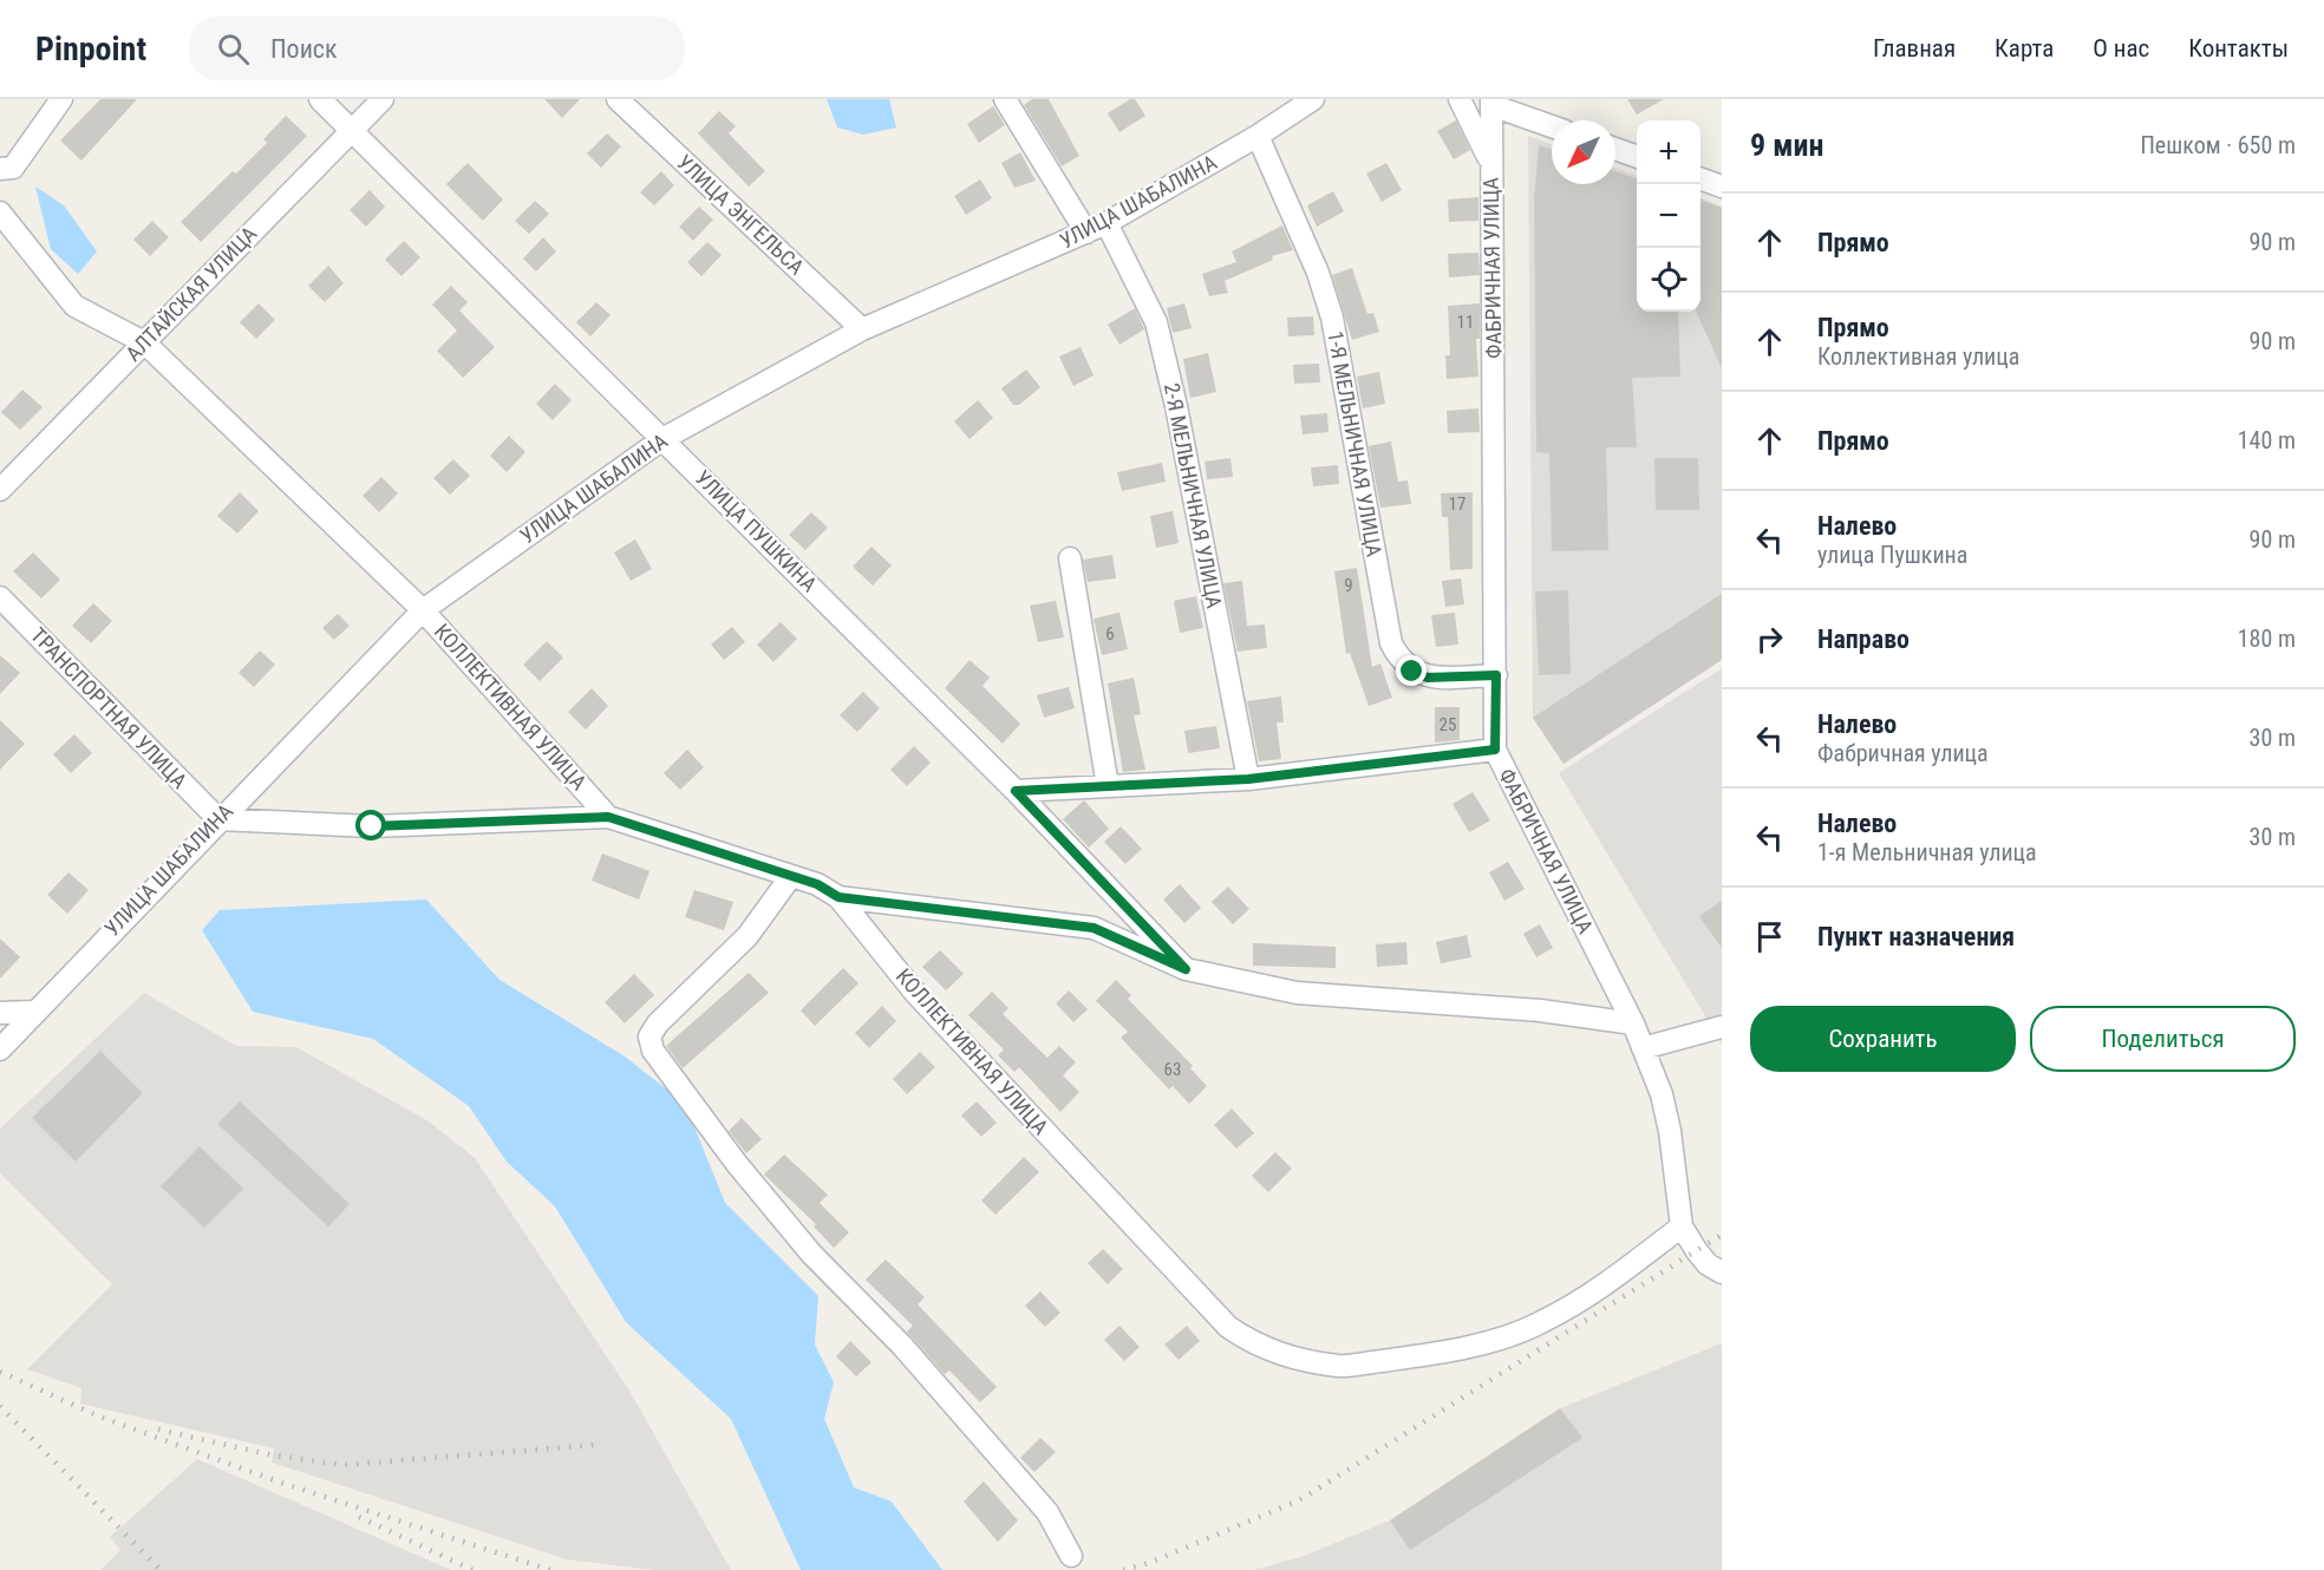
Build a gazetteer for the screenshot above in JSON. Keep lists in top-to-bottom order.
{
  "streets": {
    "street": [
      "УЛИЦА ШАБАЛИНА",
      "УЛИЦА ЭНГЕЛЬСА",
      "ФАБРИЧНАЯ УЛИЦА",
      "АЛТАЙСКАЯ УЛИЦА",
      "1-Я МЕЛЬНИЧНАЯ УЛИЦА",
      "2-Я МЕЛЬНИЧНАЯ УЛИЦА",
      "УЛИЦА ПУШКИНА",
      "КОЛЛЕКТИВНАЯ УЛИЦА",
      "ТРАНСПОРТНАЯ УЛИЦА"
    ]
  },
  "crossings": [
    ["УЛИЦА ШАБАЛИНА", "УЛИЦА ЭНГЕЛЬСА"],
    ["УЛИЦА ШАБАЛИНА", "1-Я МЕЛЬНИЧНАЯ УЛИЦА"],
    ["УЛИЦА ШАБАЛИНА", "2-Я МЕЛЬНИЧНАЯ УЛИЦА"],
    ["УЛИЦА ШАБАЛИНА", "УЛИЦА ПУШКИНА"],
    ["УЛИЦА ШАБАЛИНА", "КОЛЛЕКТИВНАЯ УЛИЦА"],
    ["УЛИЦА ШАБАЛИНА", "ТРАНСПОРТНАЯ УЛИЦА"],
    ["ФАБРИЧНАЯ УЛИЦА", "1-Я МЕЛЬНИЧНАЯ УЛИЦА"],
    ["ФАБРИЧНАЯ УЛИЦА", "КОЛЛЕКТИВНАЯ УЛИЦА"],
    ["АЛТАЙСКАЯ УЛИЦА", "УЛИЦА ПУШКИНА"],
    ["АЛТАЙСКАЯ УЛИЦА", "КОЛЛЕКТИВНАЯ УЛИЦА"]
  ],
  "house_numbers": [
    "11",
    "17",
    "9",
    "6",
    "25",
    "63"
  ],
  "north": "bottom left",
  "page": {
    "header": "Pinpoint",
    "search": "Поиск",
    "nav": [
      "Главная",
      "Карта",
      "О нас",
      "Контакты"
    ],
    "heading": ["9 мин", "Пешком · 650 m"],
    "map_buttons": ["+", "−"],
    "list": [
      ["Прямо", "90 m"],
      ["Прямо", "Коллективная улица", "90 m"],
      ["Прямо", "140 m"],
      ["Налево", "улица Пушкина", "90 m"],
      ["Направо", "180 m"],
      ["Налево", "Фабричная улица", "30 m"],
      ["Налево", "1-я Мельничная улица", "30 m"],
      "Пункт назначения"
    ],
    "buttons": ["Сохранить", "Поделиться"]
  }
}
